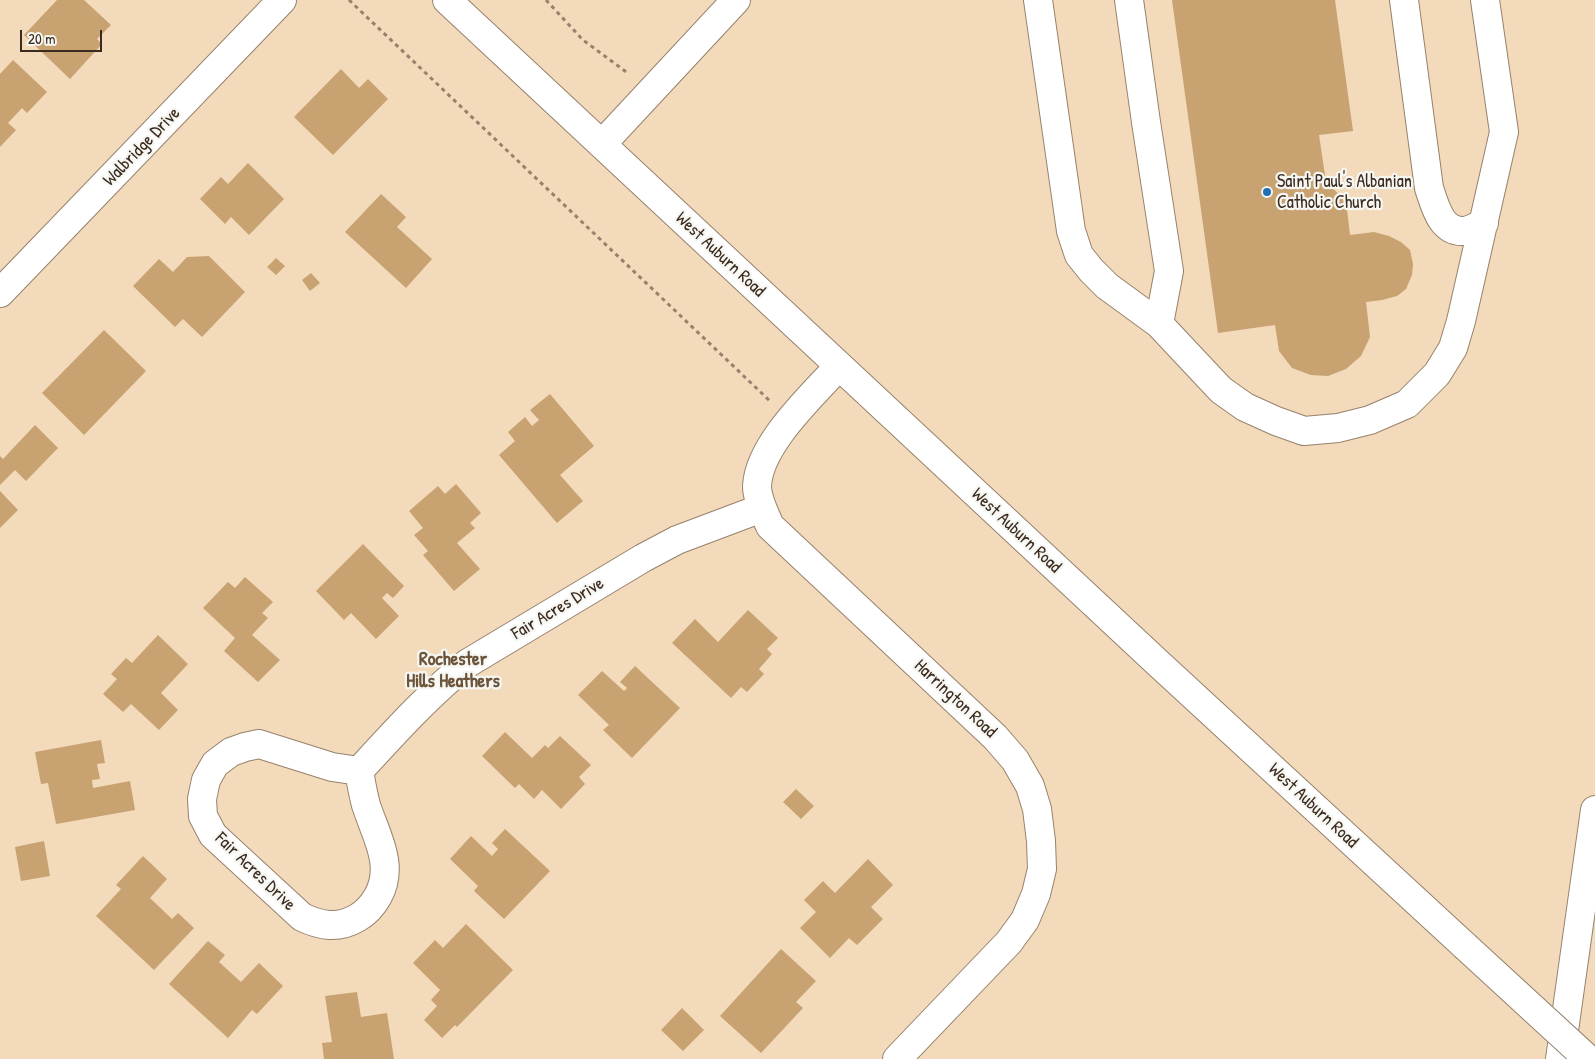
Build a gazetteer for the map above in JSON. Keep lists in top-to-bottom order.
{
  "streets": {
    "main road": [
      "Walbridge Drive",
      "West Auburn Road",
      "Fair Acres Drive",
      "Harrington Road"
    ]
  },
  "crossings": [
    ["West Auburn Road", "Harrington Road"],
    ["Fair Acres Drive", "Harrington Road"]
  ],
  "districts": ["Rochester Hills Heathers"],
  "places": ["Saint Paul's Albanian Catholic Church"],
  "scale_bar": "20 m"
}
